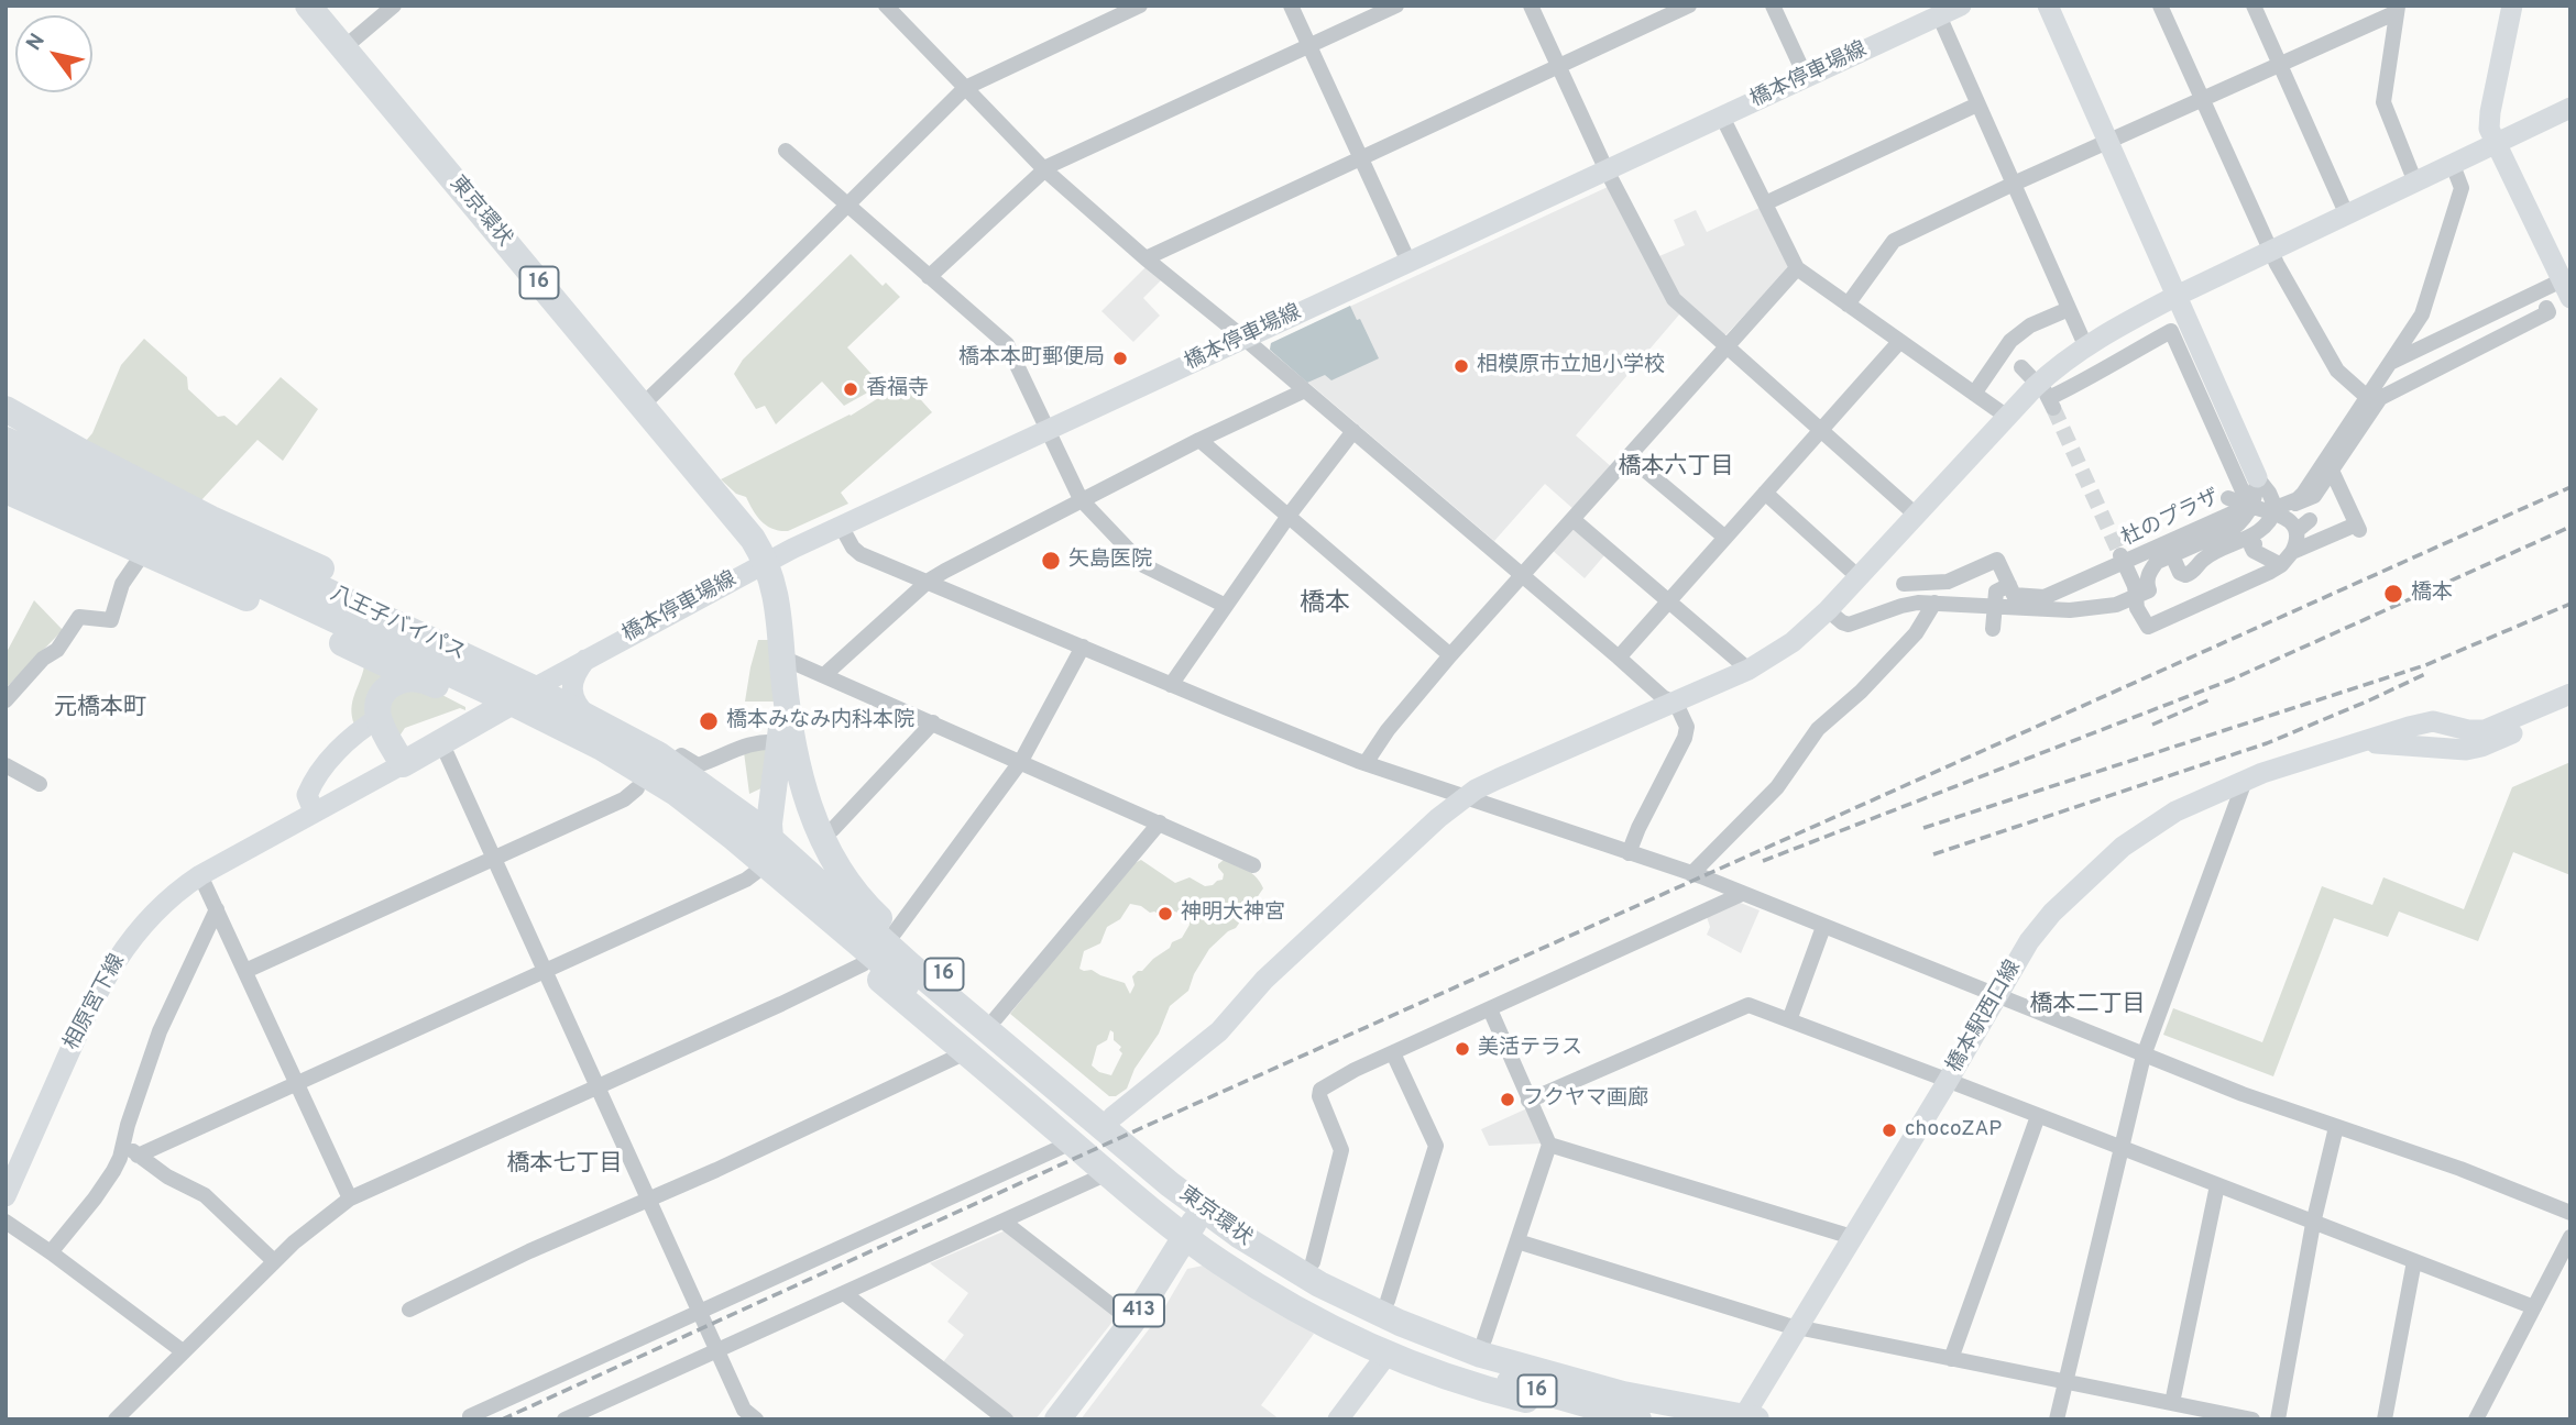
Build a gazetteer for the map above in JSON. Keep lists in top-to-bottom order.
{
  "streets": {
    "highway": [
      "東京環状",
      "16",
      "八王子バイパス",
      "413"
    ],
    "street": [
      "橋本停車場線",
      "杜のプラザ",
      "相原宮下線",
      "橋本駅西口線"
    ]
  },
  "crossings": [
    ["橋本停車場線", "東京環状"],
    ["橋本停車場線", "16"],
    ["橋本停車場線", "八王子バイパス"],
    ["東京環状", "16"],
    ["東京環状", "八王子バイパス"],
    ["東京環状", "橋本駅西口線"],
    ["16", "八王子バイパス"],
    ["16", "413"]
  ],
  "districts": [
    "橋本六丁目",
    "橋本",
    "元橋本町",
    "橋本二丁目",
    "橋本七丁目"
  ],
  "places": [
    "橋本本町郵便局",
    "相模原市立旭小学校",
    "香福寺",
    "矢島医院",
    "橋本",
    "橋本みなみ内科本院",
    "神明大神宮",
    "美活テラス",
    "フクヤマ画廊",
    "chocoZAP"
  ],
  "north": "top left"
}
